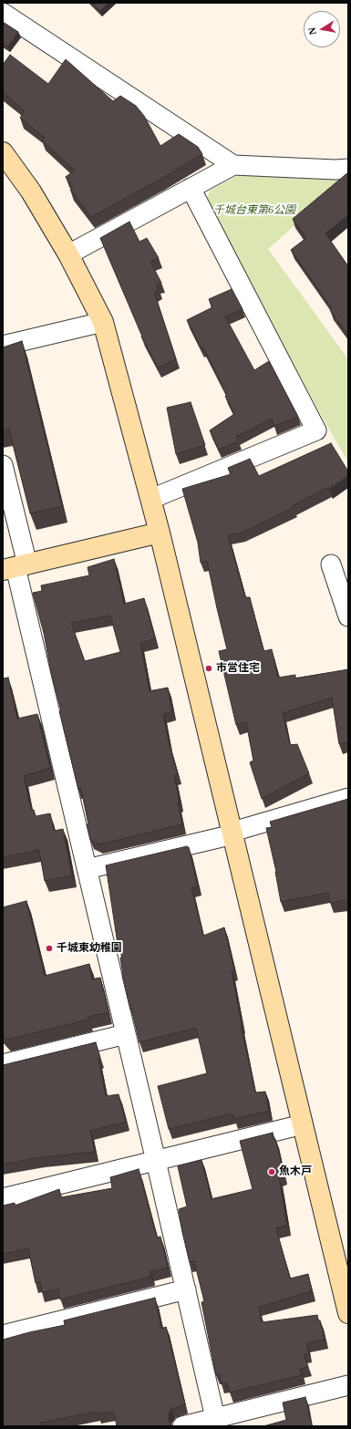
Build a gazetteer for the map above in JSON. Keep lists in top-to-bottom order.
{
  "parks": ["千城台東第6公園"],
  "places": ["市営住宅", "千城東幼稚園", "魚木戸"],
  "north": "left"
}
